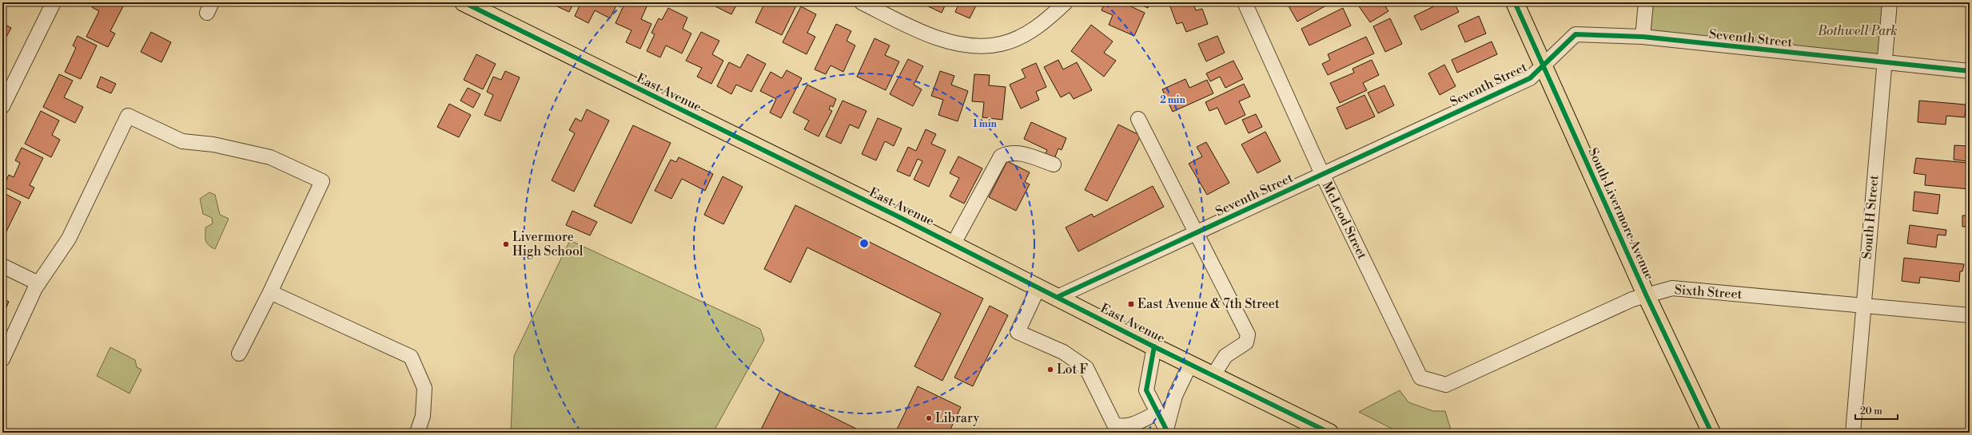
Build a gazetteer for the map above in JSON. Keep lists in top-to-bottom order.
{
  "streets": {
    "main road": ["East Avenue", "South Livermore Avenue"],
    "street": [
      "Seventh Street",
      "South H Street",
      "McLeod Street",
      "Sixth Street"
    ]
  },
  "crossings": [
    ["Seventh Street", "East Avenue"],
    ["Seventh Street", "South Livermore Avenue"],
    ["Seventh Street", "South H Street"],
    ["Seventh Street", "McLeod Street"],
    ["South Livermore Avenue", "Sixth Street"],
    ["South H Street", "Sixth Street"],
    ["McLeod Street", "Sixth Street"]
  ],
  "parks": ["Bothwell Park"],
  "places": {
    "other": ["Livermore High School", "Lot F", "Library"],
    "transit": ["East Avenue & 7th Street"]
  },
  "scale_bar": "20 m",
  "rings": ["2 min", "1 min"]
}
